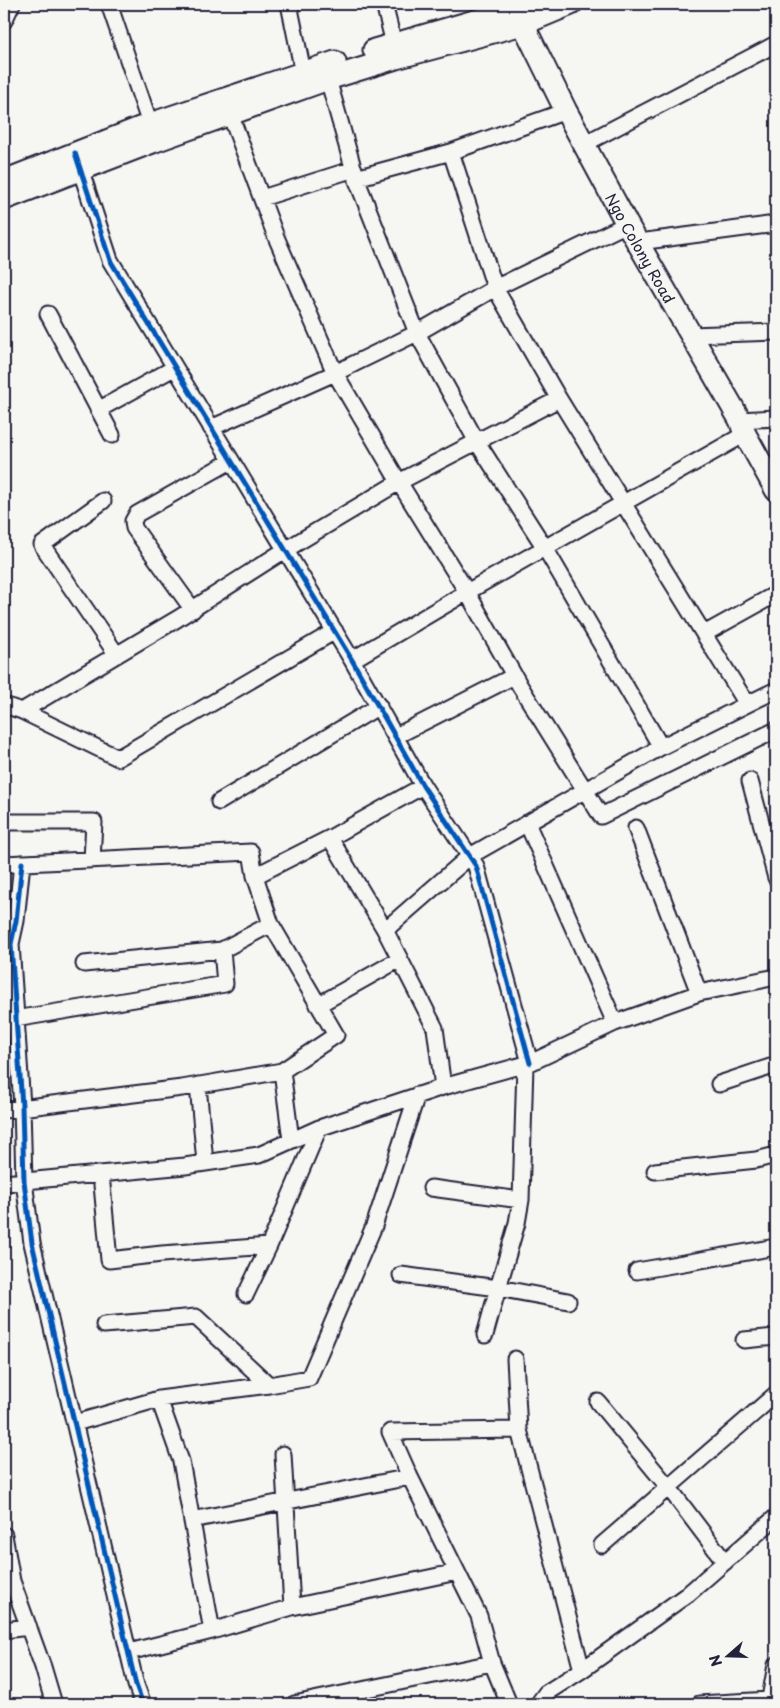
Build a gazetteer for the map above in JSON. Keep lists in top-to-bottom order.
{
  "streets": {
    "street": ["Ngo Colony Road"]
  },
  "north": "left"
}
